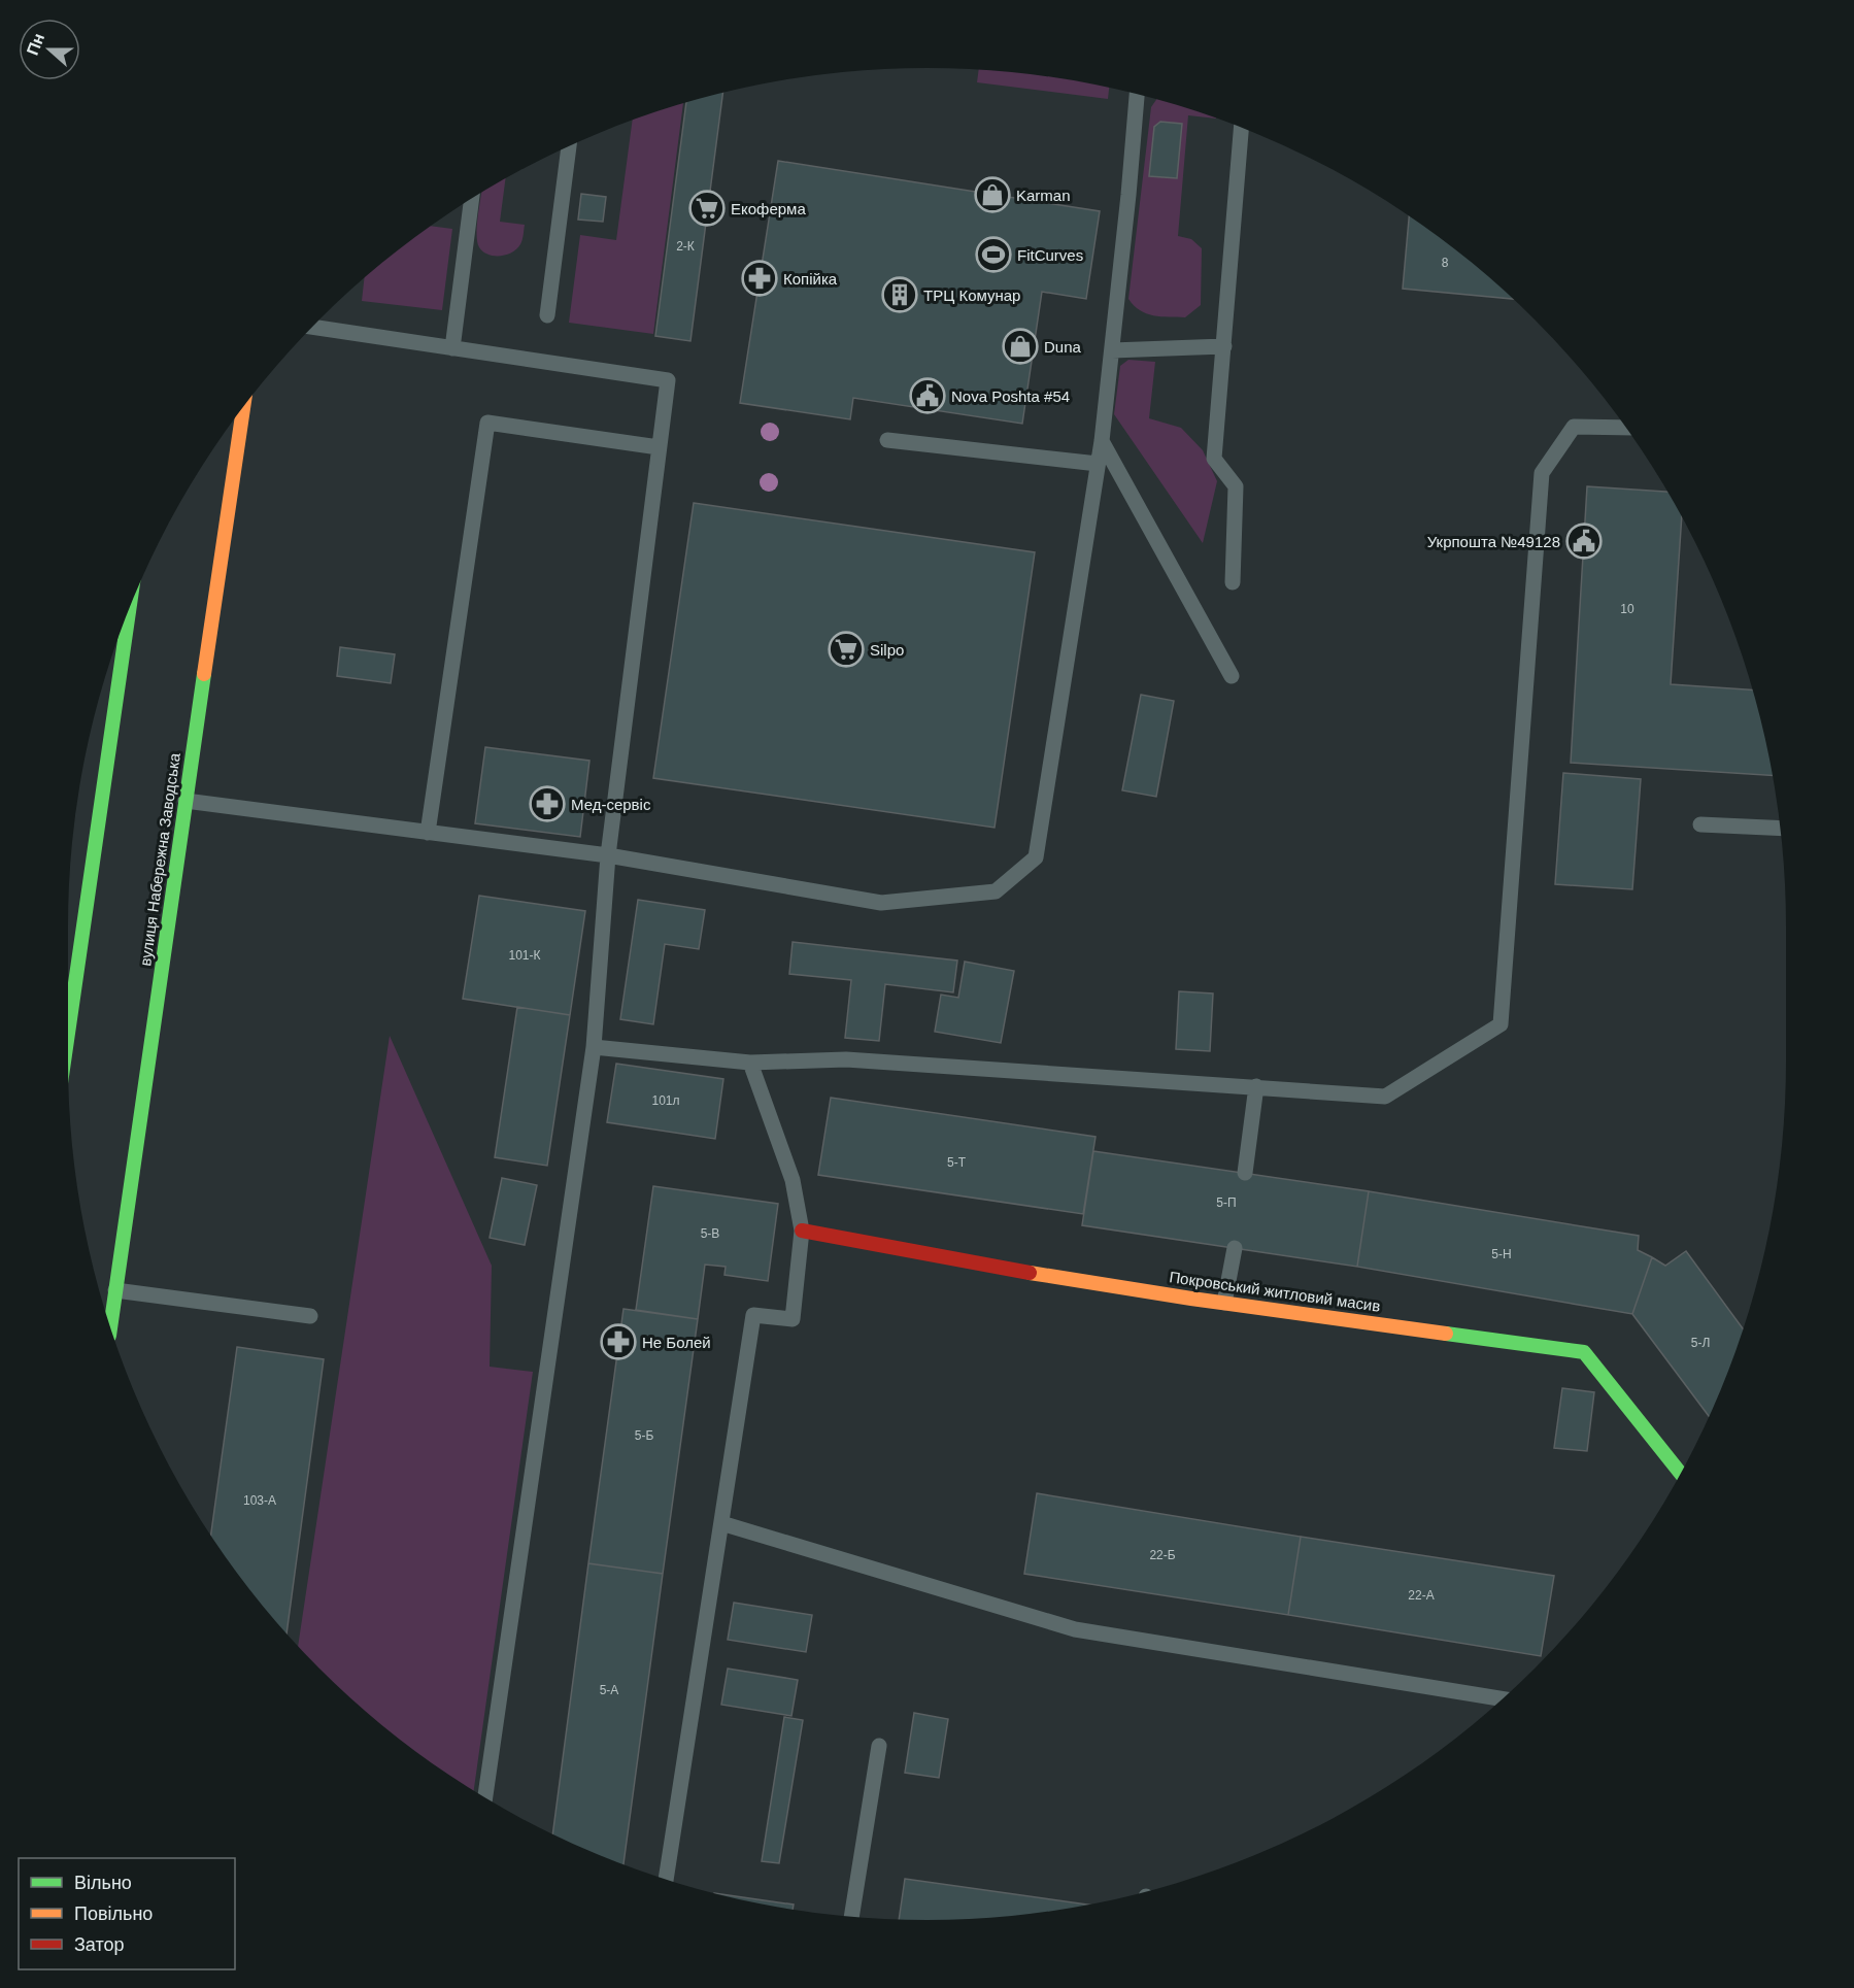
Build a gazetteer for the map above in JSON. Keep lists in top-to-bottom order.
{
  "streets": {
    "main road": ["вулиця Набережна Заводська", "Покровський житловий масив"]
  },
  "places": {
    "shop": ["Karman", "Duna"],
    "supermarket": ["Екоферма", "Silpo"],
    "sports": ["FitCurves"],
    "pharmacy": ["Копійка", "Мед-сервіс", "Не Болей"],
    "building": ["ТРЦ Комунар"],
    "public building": ["Nova Poshta #54", "Укрпошта №49128"]
  },
  "house_numbers": [
    "2-К",
    "8",
    "10",
    "101-К",
    "101л",
    "5-Т",
    "5-П",
    "5-В",
    "5-Н",
    "5-Л",
    "5-Б",
    "103-А",
    "22-Б",
    "22-А",
    "5-А"
  ],
  "legend": ["Вільно", "Повільно", "Затор"],
  "north": "left"
}
